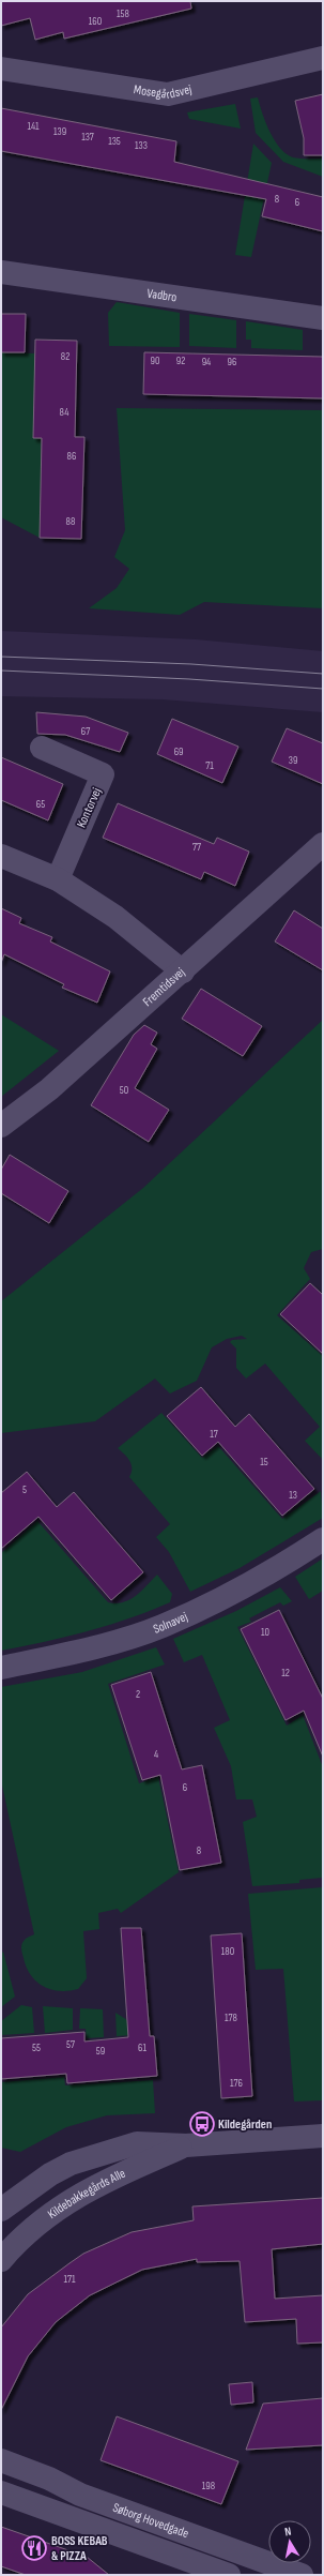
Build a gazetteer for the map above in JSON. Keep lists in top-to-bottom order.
{
  "streets": {
    "street": [
      "Mosegårdsvej",
      "Vadbro",
      "Kontorvej",
      "Fremtidsvej",
      "Solnavej",
      "Kildebakkegårds Alle",
      "Søborg Hovedgade"
    ]
  },
  "places": {
    "bus stop": ["Kildegården"],
    "restaurant": ["BOSS KEBAB & PIZZA"]
  },
  "house_numbers": [
    "158",
    "160",
    "141",
    "139",
    "137",
    "135",
    "133",
    "8",
    "6",
    "82",
    "90",
    "92",
    "94",
    "96",
    "84",
    "86",
    "88",
    "67",
    "69",
    "39",
    "71",
    "65",
    "77",
    "50",
    "17",
    "15",
    "5",
    "13",
    "10",
    "12",
    "2",
    "4",
    "6",
    "8",
    "180",
    "178",
    "57",
    "55",
    "61",
    "59",
    "176",
    "171",
    "198"
  ],
  "north": "top"
}
